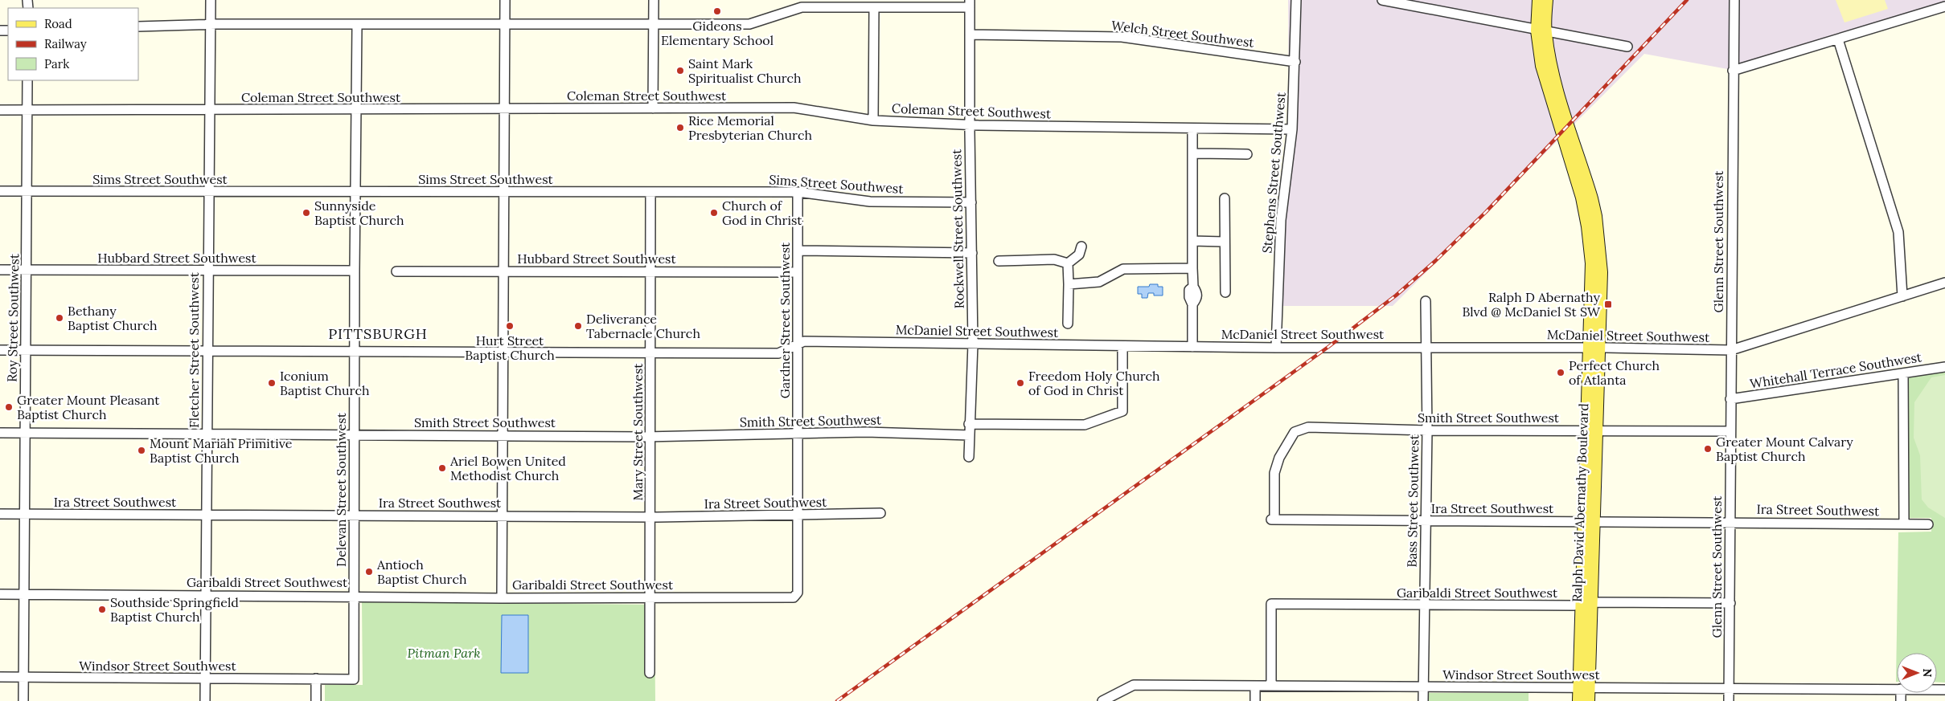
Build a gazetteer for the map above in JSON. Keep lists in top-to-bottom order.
{
  "streets": {
    "main road": ["Ralph David Abernathy Boulevard"],
    "street": [
      "Welch Street Southwest",
      "Coleman Street Southwest",
      "Stephens Street Southwest",
      "Sims Street Southwest",
      "Rockwell Street Southwest",
      "Glenn Street Southwest",
      "Hubbard Street Southwest",
      "Roy Street Southwest",
      "Gardner Street Southwest",
      "McDaniel Street Southwest",
      "Fletcher Street Southwest",
      "Whitehall Terrace Southwest",
      "Smith Street Southwest",
      "Mary Street Southwest",
      "Delevan Street Southwest",
      "Bass Street Southwest",
      "Ira Street Southwest",
      "Garibaldi Street Southwest",
      "Windsor Street Southwest"
    ]
  },
  "crossings": [
    ["Welch Street Southwest", "Stephens Street Southwest"],
    ["Welch Street Southwest", "Rockwell Street Southwest"],
    ["Coleman Street Southwest", "Stephens Street Southwest"],
    ["Coleman Street Southwest", "Rockwell Street Southwest"],
    ["Coleman Street Southwest", "Roy Street Southwest"],
    ["Coleman Street Southwest", "Fletcher Street Southwest"],
    ["Coleman Street Southwest", "Delevan Street Southwest"],
    ["Stephens Street Southwest", "McDaniel Street Southwest"],
    ["Sims Street Southwest", "Rockwell Street Southwest"],
    ["Sims Street Southwest", "Roy Street Southwest"],
    ["Sims Street Southwest", "Gardner Street Southwest"],
    ["Sims Street Southwest", "Fletcher Street Southwest"],
    ["Sims Street Southwest", "Mary Street Southwest"],
    ["Sims Street Southwest", "Delevan Street Southwest"],
    ["Rockwell Street Southwest", "McDaniel Street Southwest"],
    ["Rockwell Street Southwest", "Smith Street Southwest"],
    ["Glenn Street Southwest", "McDaniel Street Southwest"],
    ["Glenn Street Southwest", "Whitehall Terrace Southwest"],
    ["Glenn Street Southwest", "Smith Street Southwest"],
    ["Glenn Street Southwest", "Ira Street Southwest"],
    ["Glenn Street Southwest", "Garibaldi Street Southwest"],
    ["Glenn Street Southwest", "Windsor Street Southwest"],
    ["Hubbard Street Southwest", "Roy Street Southwest"],
    ["Hubbard Street Southwest", "Gardner Street Southwest"],
    ["Hubbard Street Southwest", "Fletcher Street Southwest"],
    ["Hubbard Street Southwest", "Mary Street Southwest"],
    ["Hubbard Street Southwest", "Delevan Street Southwest"],
    ["Roy Street Southwest", "McDaniel Street Southwest"],
    ["Roy Street Southwest", "Smith Street Southwest"],
    ["Roy Street Southwest", "Ira Street Southwest"],
    ["Roy Street Southwest", "Garibaldi Street Southwest"],
    ["Roy Street Southwest", "Windsor Street Southwest"],
    ["Gardner Street Southwest", "McDaniel Street Southwest"],
    ["Gardner Street Southwest", "Smith Street Southwest"],
    ["Gardner Street Southwest", "Ira Street Southwest"],
    ["Gardner Street Southwest", "Garibaldi Street Southwest"],
    ["McDaniel Street Southwest", "Fletcher Street Southwest"],
    ["McDaniel Street Southwest", "Mary Street Southwest"],
    ["McDaniel Street Southwest", "Delevan Street Southwest"],
    ["McDaniel Street Southwest", "Bass Street Southwest"],
    ["McDaniel Street Southwest", "Ralph David Abernathy Boulevard"],
    ["Fletcher Street Southwest", "Smith Street Southwest"],
    ["Fletcher Street Southwest", "Ira Street Southwest"],
    ["Fletcher Street Southwest", "Garibaldi Street Southwest"],
    ["Fletcher Street Southwest", "Windsor Street Southwest"],
    ["Smith Street Southwest", "Mary Street Southwest"],
    ["Smith Street Southwest", "Delevan Street Southwest"],
    ["Smith Street Southwest", "Bass Street Southwest"],
    ["Smith Street Southwest", "Ira Street Southwest"],
    ["Smith Street Southwest", "Ralph David Abernathy Boulevard"],
    ["Mary Street Southwest", "Ira Street Southwest"],
    ["Mary Street Southwest", "Garibaldi Street Southwest"],
    ["Delevan Street Southwest", "Ira Street Southwest"],
    ["Delevan Street Southwest", "Garibaldi Street Southwest"],
    ["Delevan Street Southwest", "Windsor Street Southwest"],
    ["Bass Street Southwest", "Ira Street Southwest"],
    ["Bass Street Southwest", "Garibaldi Street Southwest"],
    ["Bass Street Southwest", "Windsor Street Southwest"],
    ["Ira Street Southwest", "Ralph David Abernathy Boulevard"],
    ["Ralph David Abernathy Boulevard", "Garibaldi Street Southwest"],
    ["Ralph David Abernathy Boulevard", "Windsor Street Southwest"],
    ["Garibaldi Street Southwest", "Windsor Street Southwest"]
  ],
  "districts": ["PITTSBURGH"],
  "parks": ["Pitman Park"],
  "places": {
    "other": [
      "Gideons Elementary School",
      "Saint Mark Spiritualist Church",
      "Rice Memorial Presbyterian Church",
      "Sunnyside Baptist Church",
      "Church of God in Christ",
      "Bethany Baptist Church",
      "Hurt Street Baptist Church",
      "Deliverance Tabernacle Church",
      "Perfect Church of Atlanta",
      "Iconium Baptist Church",
      "Freedom Holy Church of God in Christ",
      "Greater Mount Pleasant Baptist Church",
      "Greater Mount Calvary Baptist Church",
      "Mount Mariah Primitive Baptist Church",
      "Ariel Bowen United Methodist Church",
      "Antioch Baptist Church",
      "Southside Springfield Baptist Church"
    ],
    "transit": ["Ralph D Abernathy Blvd @ McDaniel St SW"]
  },
  "legend": ["Road", "Railway", "Park"],
  "north": "right"
}
